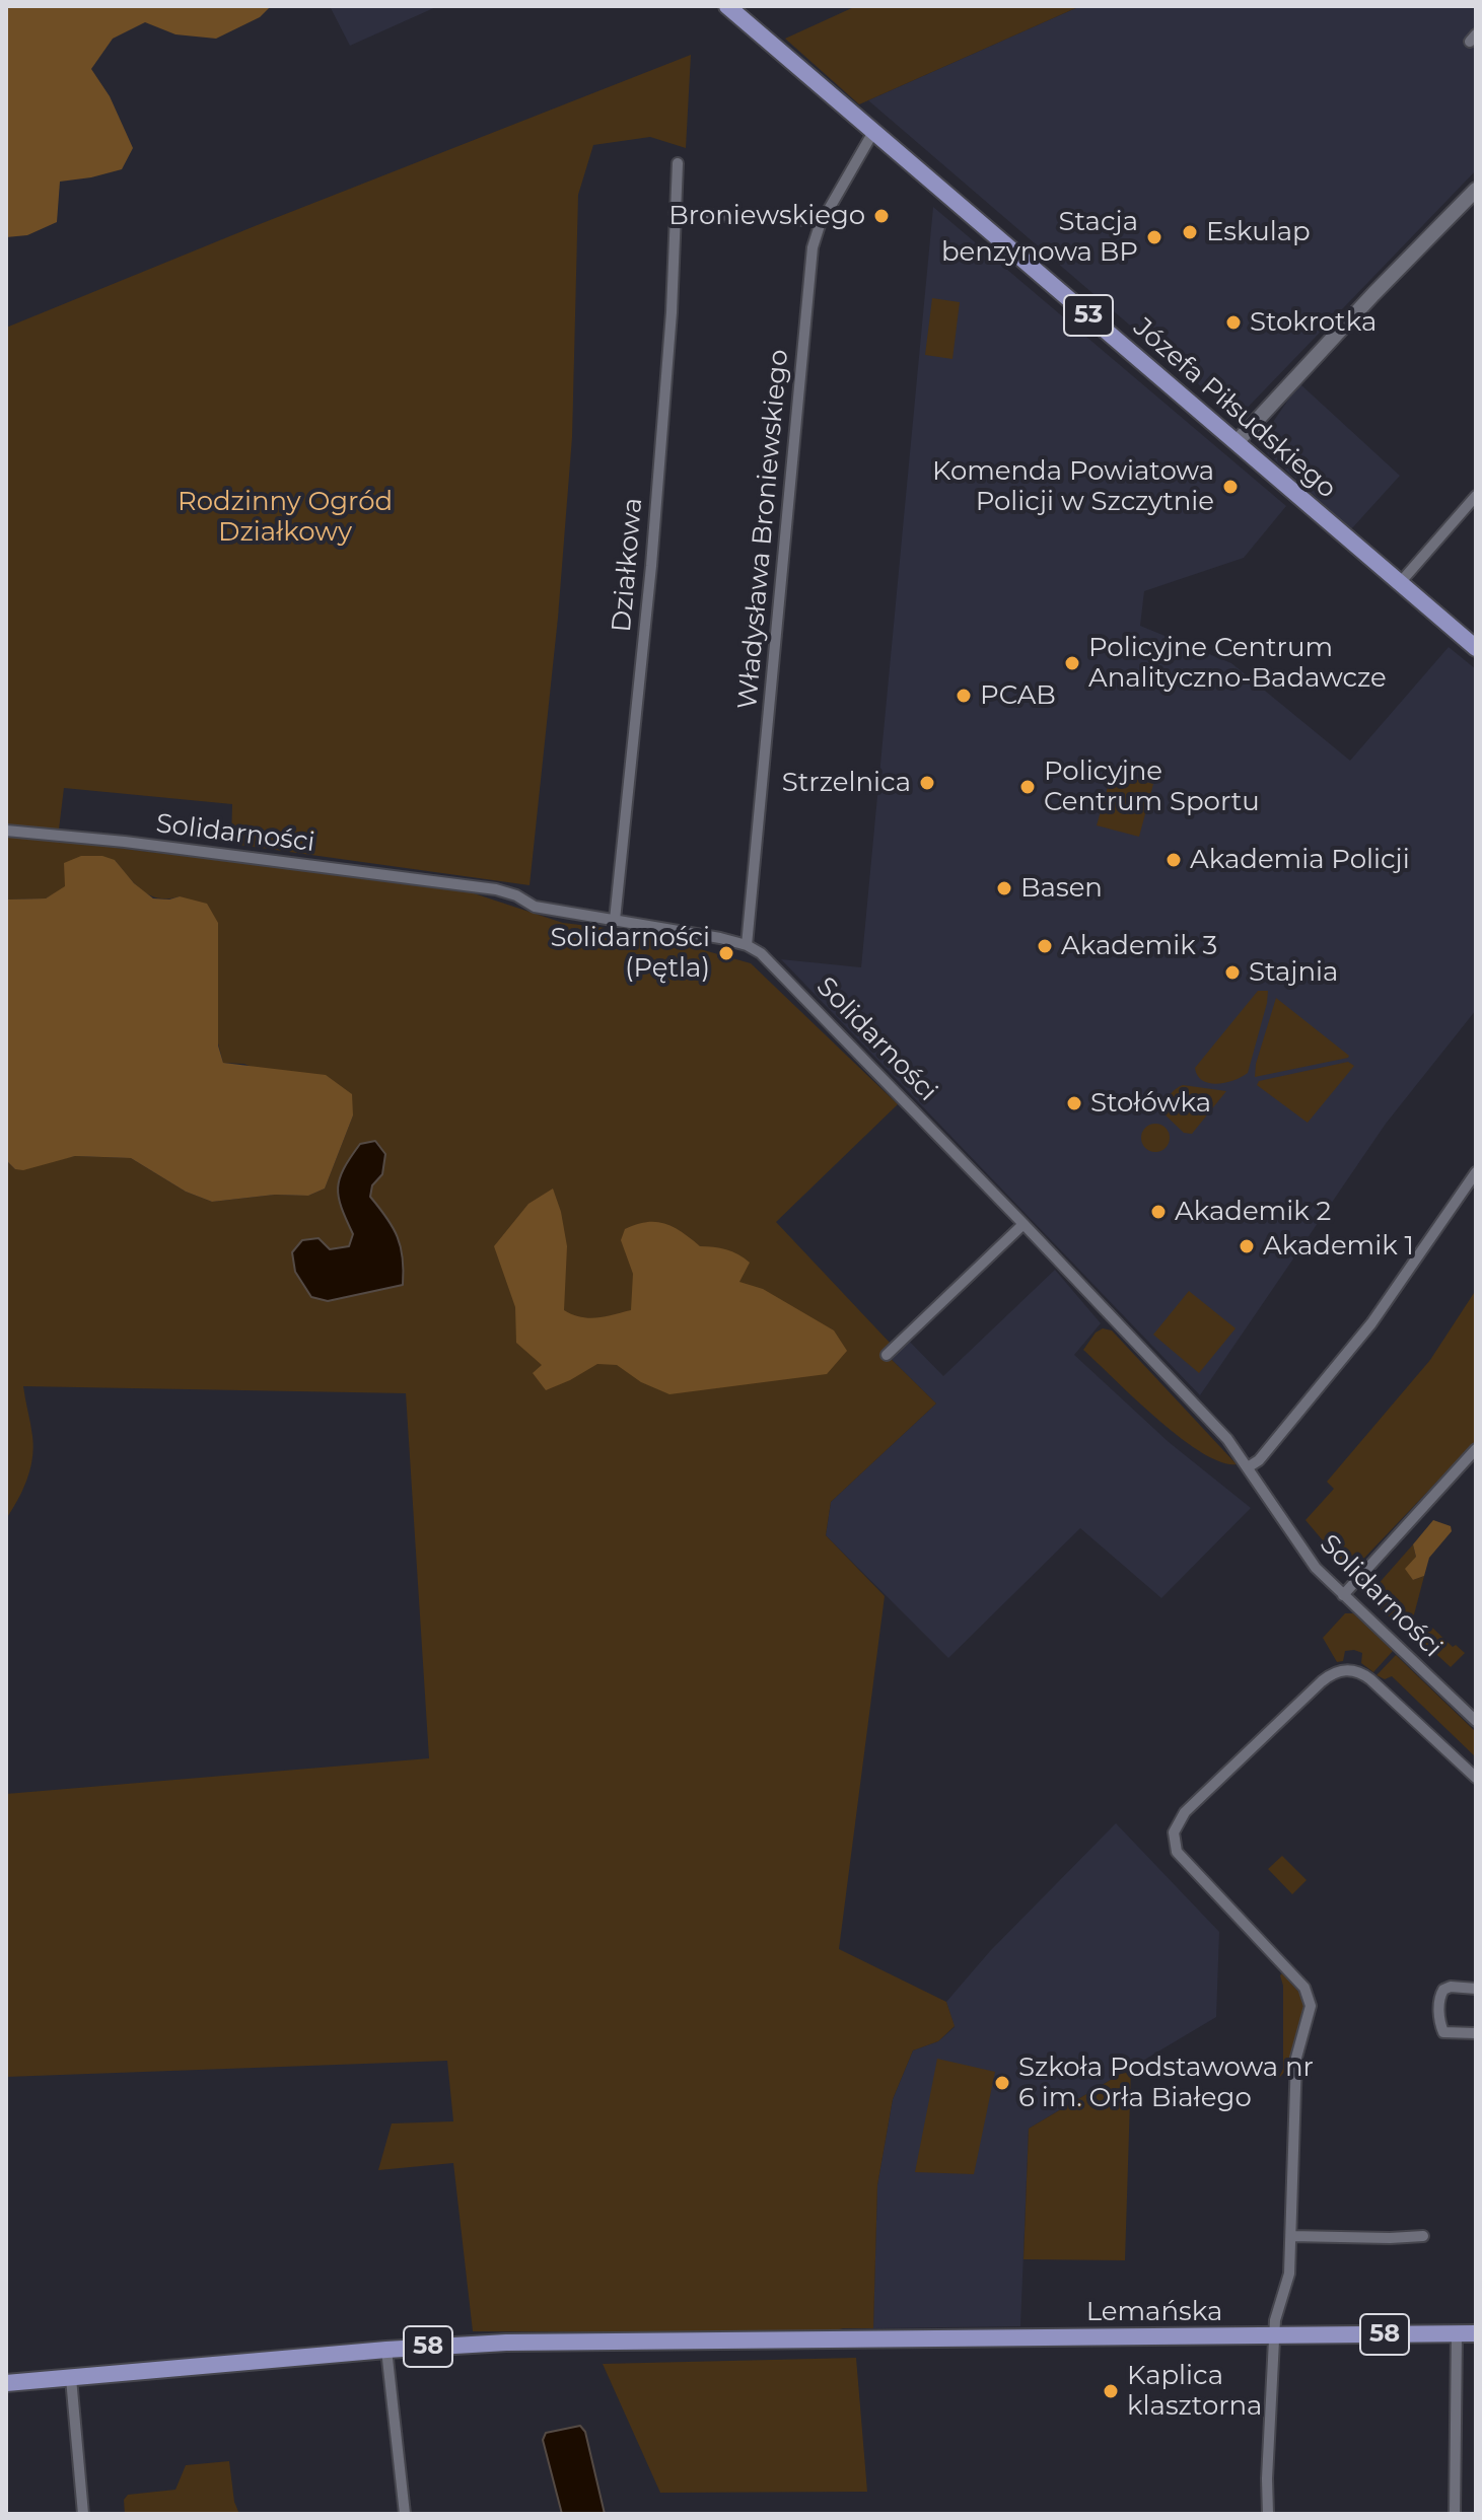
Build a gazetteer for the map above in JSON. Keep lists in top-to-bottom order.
{
  "streets": {
    "main road": [
      "53",
      "Józefa Piłsudskiego",
      "Lemańska",
      "58"
    ],
    "street": ["Władysława Broniewskiego", "Działkowa", "Solidarności"]
  },
  "crossings": [
    ["Józefa Piłsudskiego", "Władysława Broniewskiego"],
    ["Władysława Broniewskiego", "Solidarności"],
    ["Działkowa", "Solidarności"],
    ["Lemańska", "58"]
  ],
  "parks": ["Rodzinny Ogród Działkowy"],
  "places": [
    "Broniewskiego",
    "Eskulap",
    "Stacja benzynowa BP",
    "Stokrotka",
    "Komenda Powiatowa Policji w Szczytnie",
    "Policyjne Centrum Analityczno-Badawcze",
    "PCAB",
    "Strzelnica",
    "Policyjne Centrum Sportu",
    "Akademia Policji",
    "Basen",
    "Akademik 3",
    "Solidarności (Pętla)",
    "Stajnia",
    "Stołówka",
    "Akademik 2",
    "Akademik 1",
    "Szkoła Podstawowa nr 6 im. Orła Białego",
    "Kaplica klasztorna"
  ]
}
